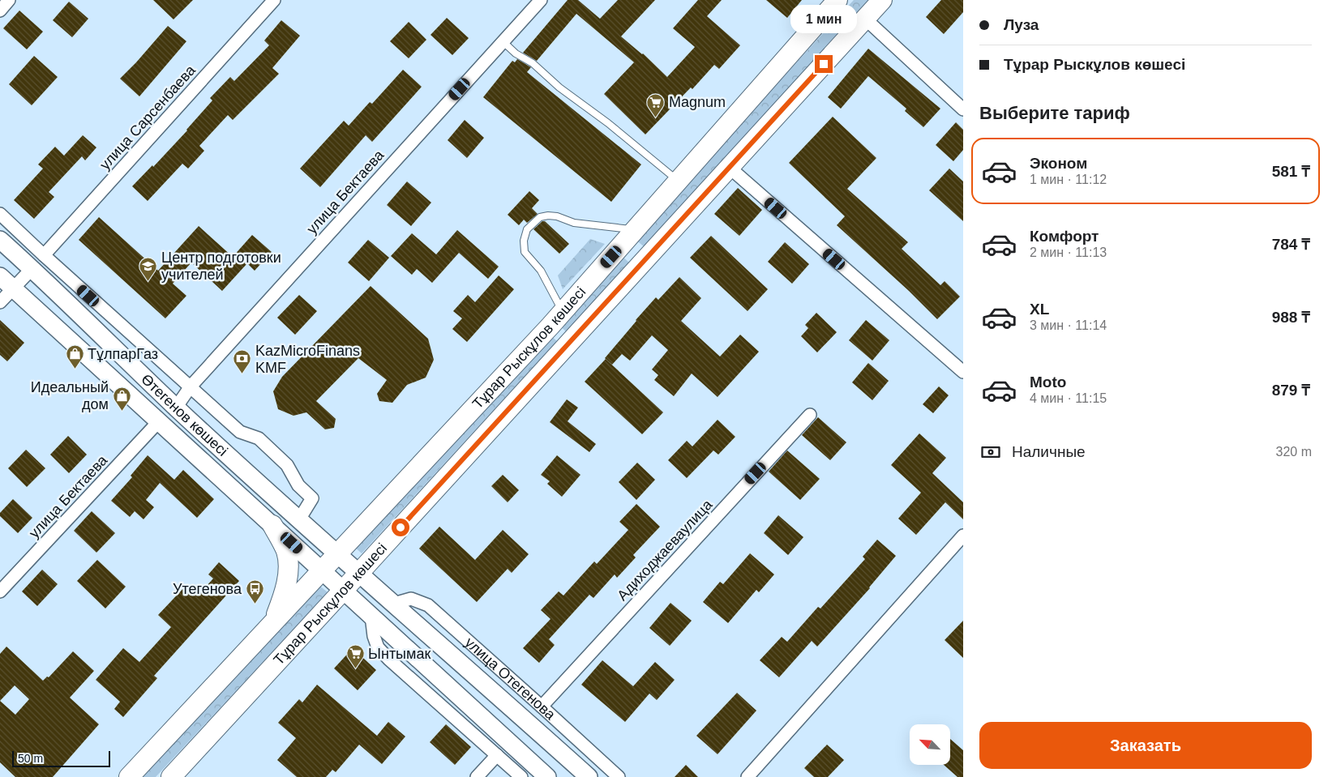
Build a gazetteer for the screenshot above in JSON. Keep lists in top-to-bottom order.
{
  "streets": {
    "main road": ["Тұрар Рыскұлов көшесі", "Өтегенов көшесі", "улица Отегенова"],
    "street": ["улица Сарсенбаева", "улица Бектаева", "Адиходжаеваулица"]
  },
  "crossings": [
    ["улица Бектаева", "Өтегенов көшесі"],
    ["Тұрар Рыскұлов көшесі", "Өтегенов көшесі"],
    ["Тұрар Рыскұлов көшесі", "улица Отегенова"],
    ["Өтегенов көшесі", "улица Отегенова"],
    ["Адиходжаеваулица", "улица Отегенова"]
  ],
  "places": {
    "supermarket": ["Magnum", "Ынтымак"],
    "school or university": ["Центр подготовки учителей"],
    "shop": ["ТұлпарГаз", "Идеальный дом"],
    "bank": ["KazMicroFinans KMF"],
    "bus stop": ["Утегенова"]
  },
  "scale_bar": "50 m",
  "north": "top left",
  "page": {
    "banner": ["Луза", "Тұрар Рыскұлов көшесі"],
    "bubble": "1 мин",
    "heading": "Выберите тариф",
    "list": [
      {
        "name": "Эконом",
        "note": "1 мин · 11:12",
        "value": "581 ₸"
      },
      {
        "name": "Комфорт",
        "note": "2 мин · 11:13",
        "value": "784 ₸"
      },
      {
        "name": "XL",
        "note": "3 мин · 11:14",
        "value": "988 ₸"
      },
      {
        "name": "Moto",
        "note": "4 мин · 11:15",
        "value": "879 ₸"
      }
    ],
    "pay": ["Наличные", "320 m"],
    "buttons": "Заказать",
    "scale": "50 m"
  }
}
